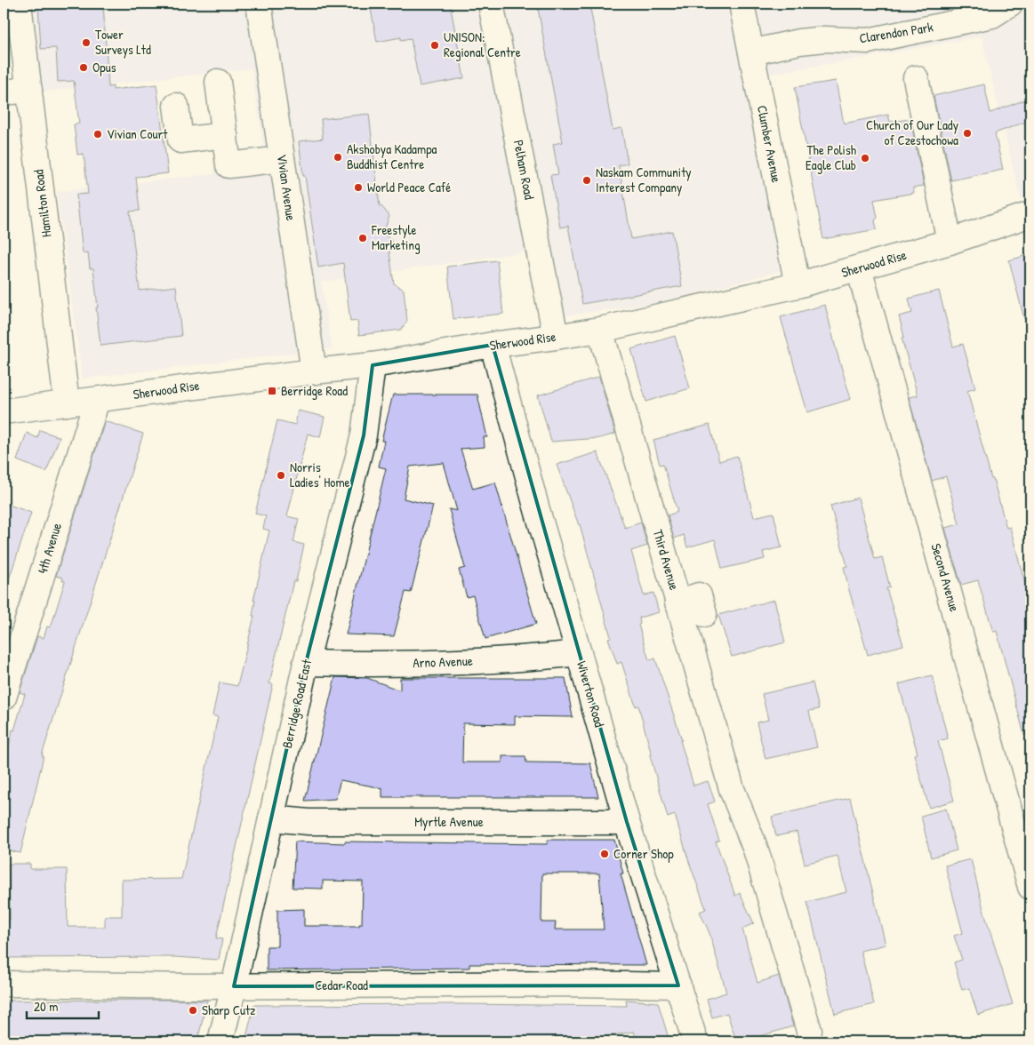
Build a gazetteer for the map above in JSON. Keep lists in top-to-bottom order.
{
  "streets": {
    "street": [
      "Clarendon Park",
      "Clumber Avenue",
      "Pelham Road",
      "Vivian Avenue",
      "Hamilton Road",
      "Sherwood Rise",
      "4th Avenue",
      "Third Avenue",
      "Second Avenue",
      "Arno Avenue",
      "Wiverton Road",
      "Berridge Road East",
      "Myrtle Avenue",
      "Cedar Road"
    ]
  },
  "crossings": [
    ["Clarendon Park", "Clumber Avenue"],
    ["Clumber Avenue", "Sherwood Rise"],
    ["Pelham Road", "Sherwood Rise"],
    ["Vivian Avenue", "Sherwood Rise"],
    ["Hamilton Road", "Sherwood Rise"],
    ["Sherwood Rise", "4th Avenue"],
    ["Sherwood Rise", "Third Avenue"],
    ["Sherwood Rise", "Second Avenue"],
    ["Sherwood Rise", "Wiverton Road"],
    ["Sherwood Rise", "Berridge Road East"],
    ["Arno Avenue", "Wiverton Road"],
    ["Arno Avenue", "Berridge Road East"],
    ["Wiverton Road", "Myrtle Avenue"],
    ["Wiverton Road", "Cedar Road"],
    ["Berridge Road East", "Myrtle Avenue"],
    ["Berridge Road East", "Cedar Road"]
  ],
  "places": {
    "other": [
      "Tower Surveys Ltd",
      "UNISON: Regional Centre",
      "Opus",
      "Church of Our Lady of Czestochowa",
      "Vivian Court",
      "Akshobya Kadampa Buddhist Centre",
      "The Polish Eagle Club",
      "Naskam Community Interest Company",
      "World Peace Café",
      "Freestyle Marketing",
      "Norris Ladies' Home",
      "Corner Shop",
      "Sharp Cutz"
    ],
    "transit": ["Berridge Road"]
  },
  "scale_bar": "20 m"
}
